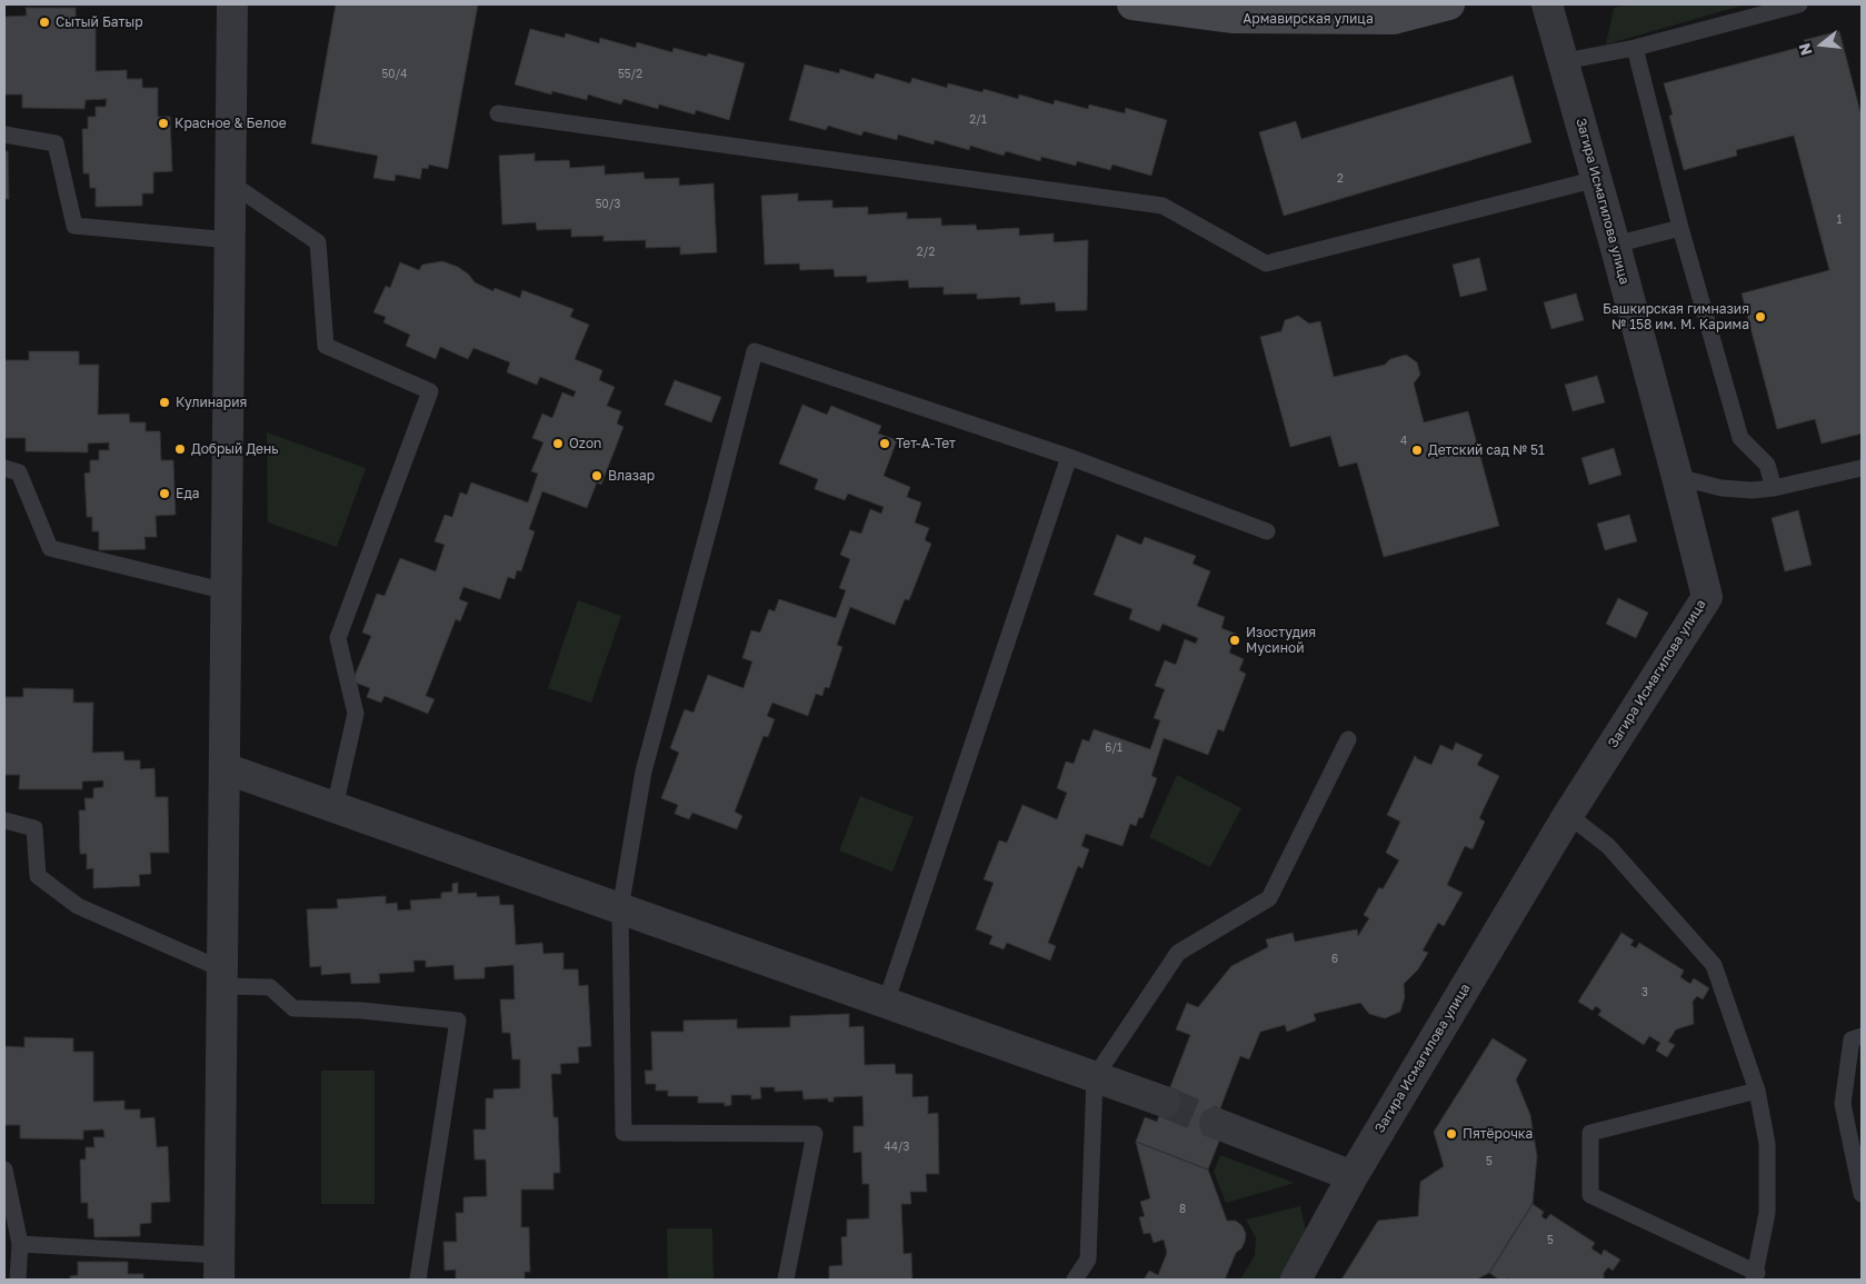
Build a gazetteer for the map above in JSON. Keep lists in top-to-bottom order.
{
  "streets": {
    "street": ["Армавирская улица", "Загира Исмагилова улица"]
  },
  "places": [
    "Сытый Батыр",
    "Красное & Белое",
    "Башкирская гимназия № 158 им. М. Карима",
    "Кулинария",
    "Ozon",
    "Тет-А-Тет",
    "Добрый День",
    "Детский сад № 51",
    "Влазар",
    "Еда",
    "Изостудия Мусиной",
    "Пятёрочка"
  ],
  "house_numbers": [
    "50/4",
    "55/2",
    "2/1",
    "2",
    "50/3",
    "1",
    "2/2",
    "4",
    "6/1",
    "6",
    "3",
    "44/3",
    "5",
    "8",
    "5"
  ],
  "north": "left"
}
